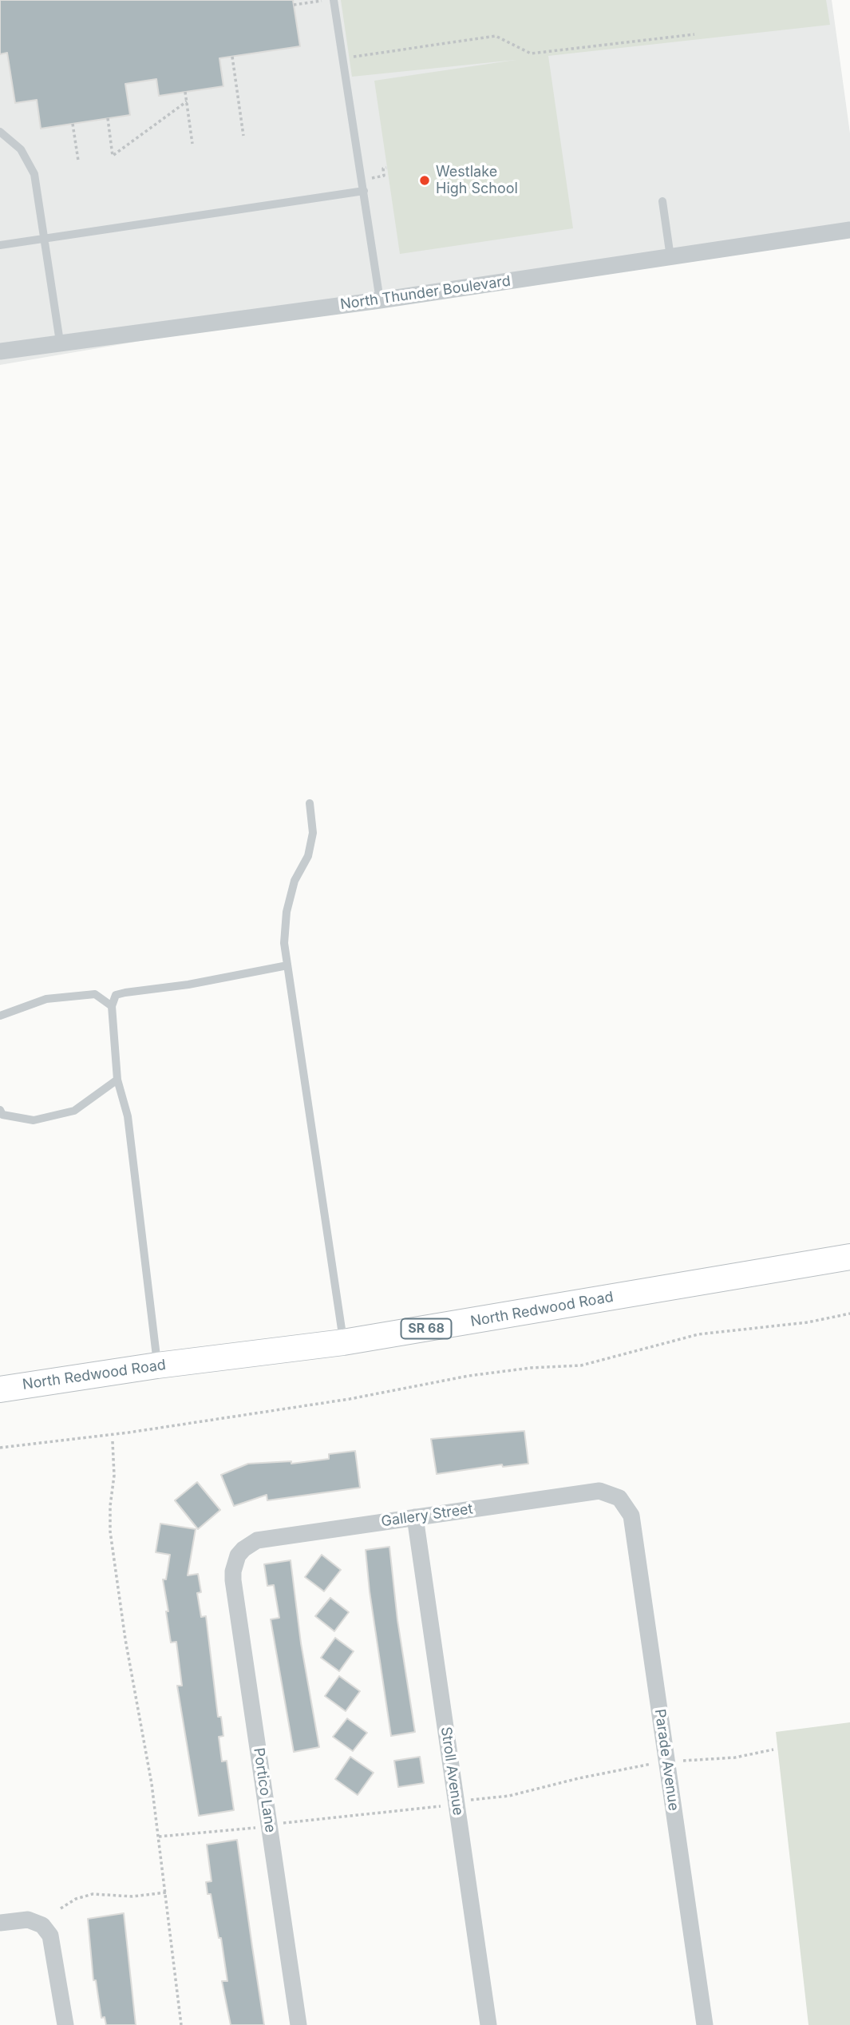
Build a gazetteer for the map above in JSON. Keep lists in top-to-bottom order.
{
  "streets": {
    "main road": ["North Redwood Road", "SR 68"],
    "street": [
      "North Thunder Boulevard",
      "Gallery Street",
      "Parade Avenue",
      "Stroll Avenue",
      "Portico Lane"
    ]
  },
  "crossings": [
    ["Gallery Street", "Parade Avenue"],
    ["Gallery Street", "Stroll Avenue"],
    ["Gallery Street", "Portico Lane"]
  ],
  "places": ["Westlake High School"]
}
